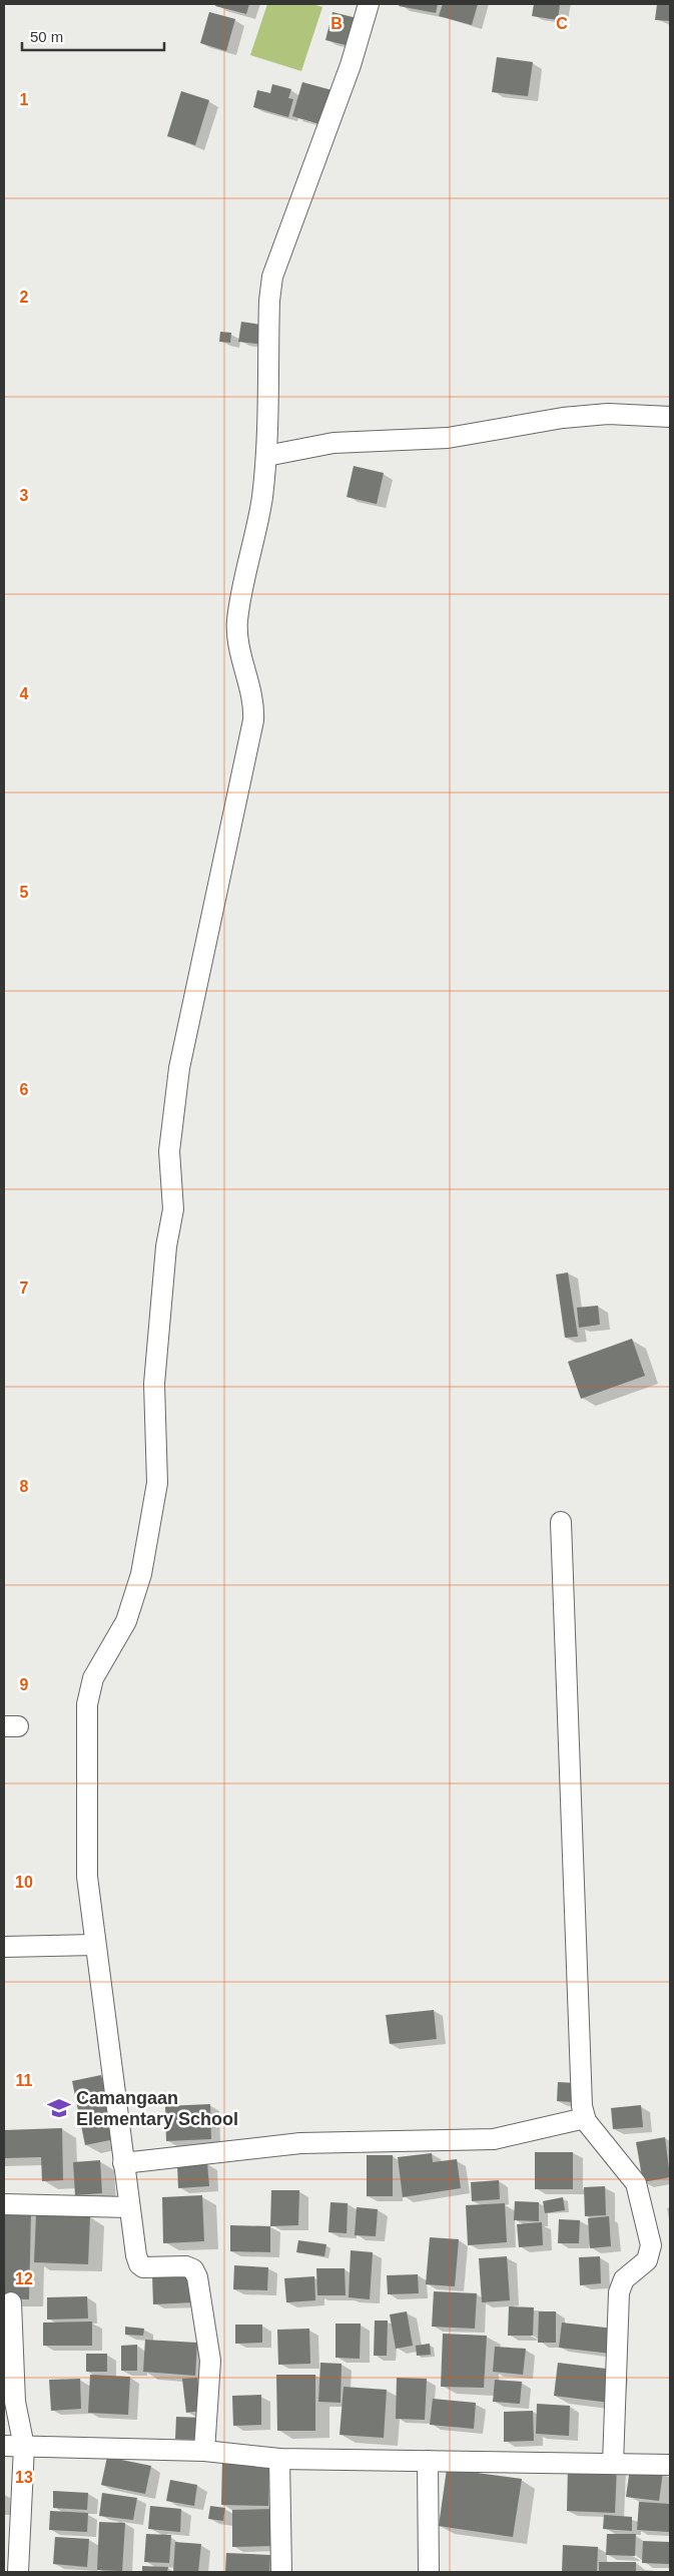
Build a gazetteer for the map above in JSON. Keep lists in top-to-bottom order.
{
  "places": {
    "school or university": ["Camangaan Elementary School"]
  },
  "scale_bar": "50 m",
  "grid": {
    "columns": ["B", "C"],
    "rows": [
      "1",
      "2",
      "3",
      "4",
      "5",
      "6",
      "7",
      "8",
      "9",
      "10",
      "11",
      "12",
      "13"
    ]
  }
}
